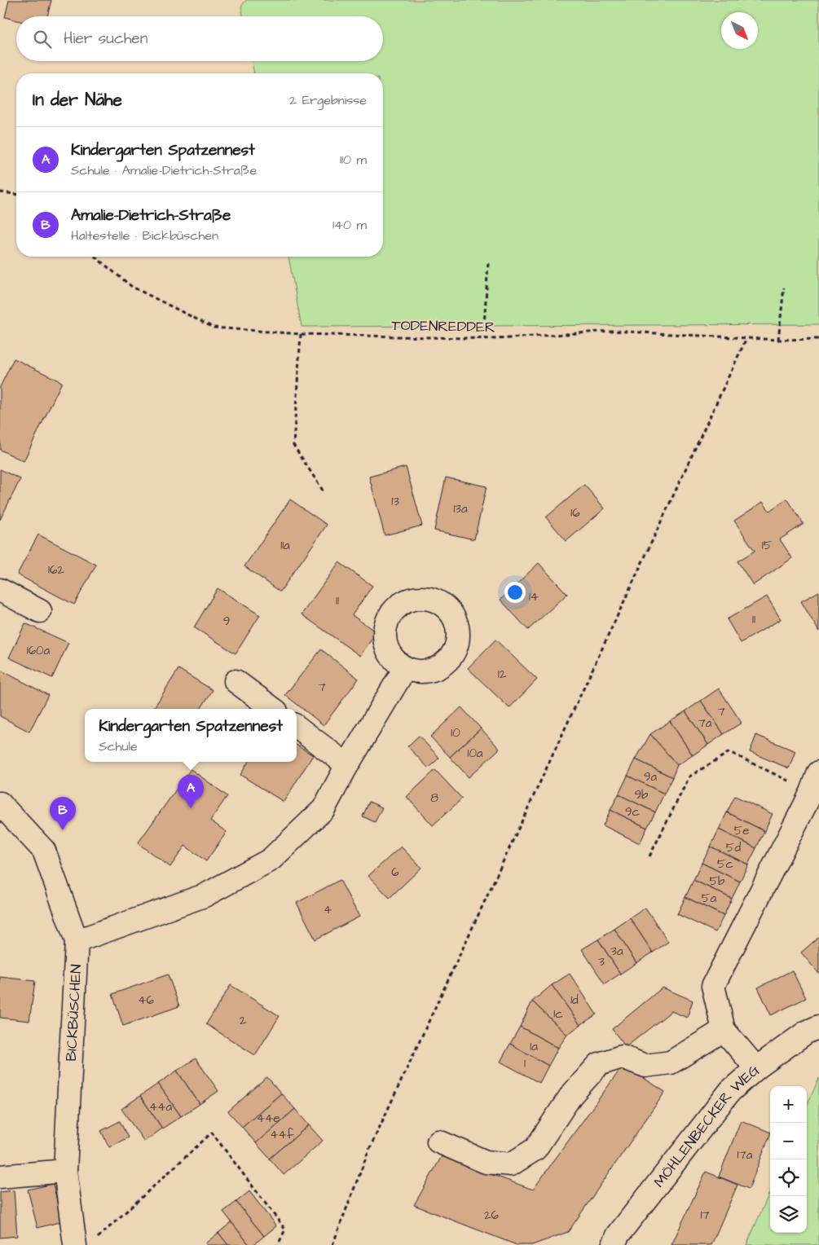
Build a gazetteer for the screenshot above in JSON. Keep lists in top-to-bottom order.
{
  "streets": {
    "street": ["BICKBÜSCHEN", "MÖHLENBECKER WEG"],
    "path": ["TODENREDDER"]
  },
  "house_numbers": [
    "13",
    "13a",
    "16",
    "11a",
    "15",
    "162",
    "14",
    "11",
    "11",
    "9",
    "160a",
    "12",
    "7",
    "7",
    "7a",
    "10",
    "10a",
    "9a",
    "9b",
    "8",
    "9c",
    "5e",
    "5d",
    "5c",
    "6",
    "5b",
    "5a",
    "4",
    "3a",
    "3",
    "46",
    "1d",
    "1c",
    "2",
    "1a",
    "1",
    "44a",
    "44e",
    "44f",
    "17a",
    "26",
    "17"
  ],
  "north": "bottom right",
  "page": {
    "search": "Hier suchen",
    "heading": ["In der Nähe", "2 Ergebnisse"],
    "list": [
      {
        "mark": "A",
        "name": "Kindergarten Spatzennest",
        "note": "Schule · Amalie-Dietrich-Straße",
        "value": "110 m"
      },
      {
        "mark": "B",
        "name": "Amalie-Dietrich-Straße",
        "note": "Haltestelle · Bickbüschen",
        "value": "140 m"
      }
    ],
    "popup": ["Kindergarten Spatzennest", "Schule"],
    "pins": ["A", "B"],
    "map_buttons": ["+", "−"]
  }
}
